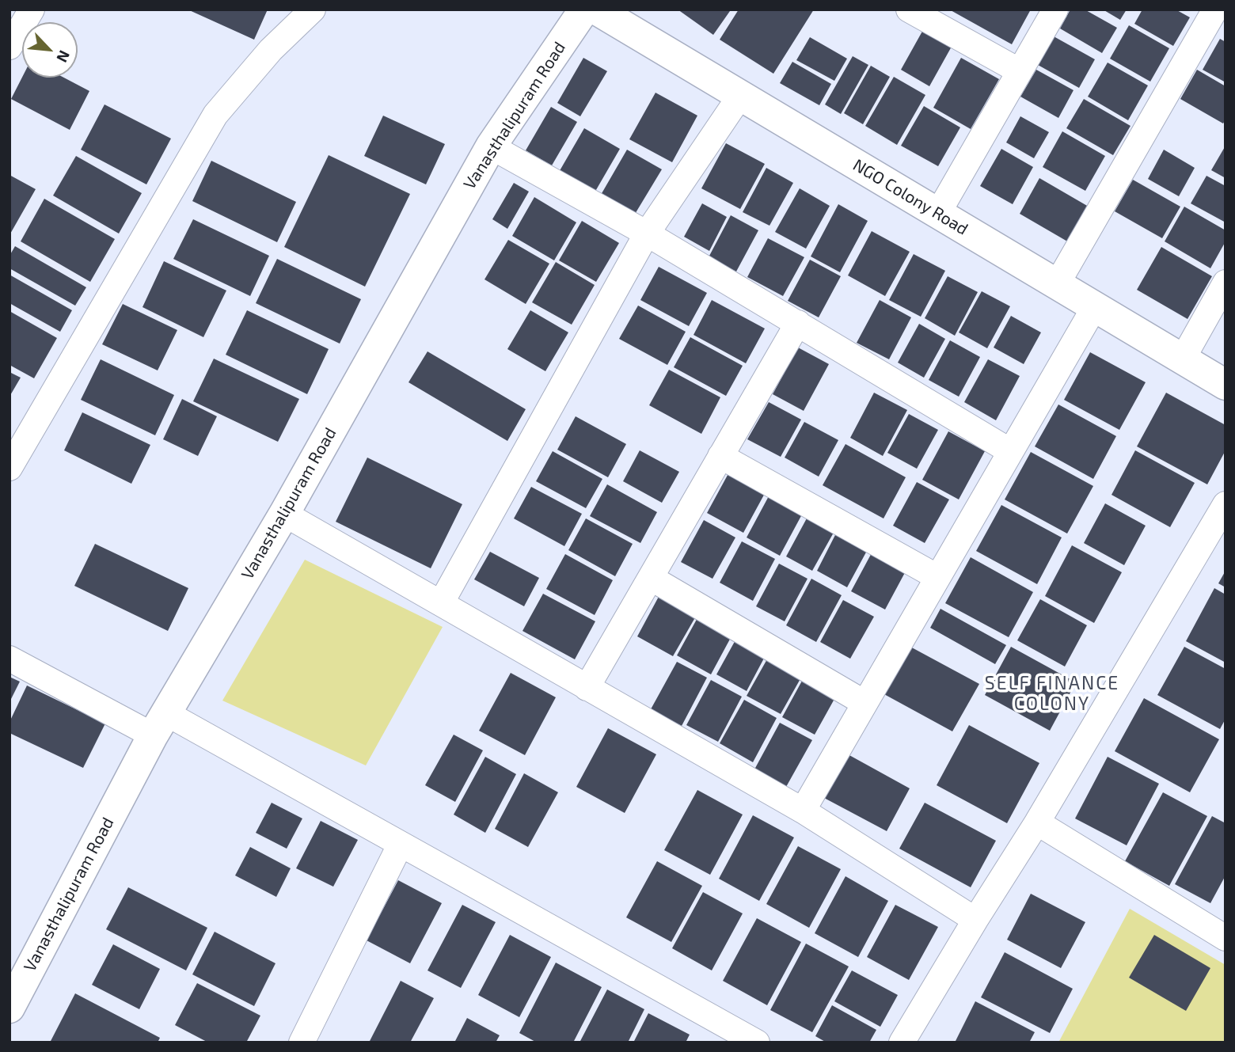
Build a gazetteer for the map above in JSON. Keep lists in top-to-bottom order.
{
  "streets": {
    "street": ["Vanasthalipuram Road", "NGO Colony Road"]
  },
  "districts": ["SELF FINANCE COLONY"],
  "north": "bottom right"
}
